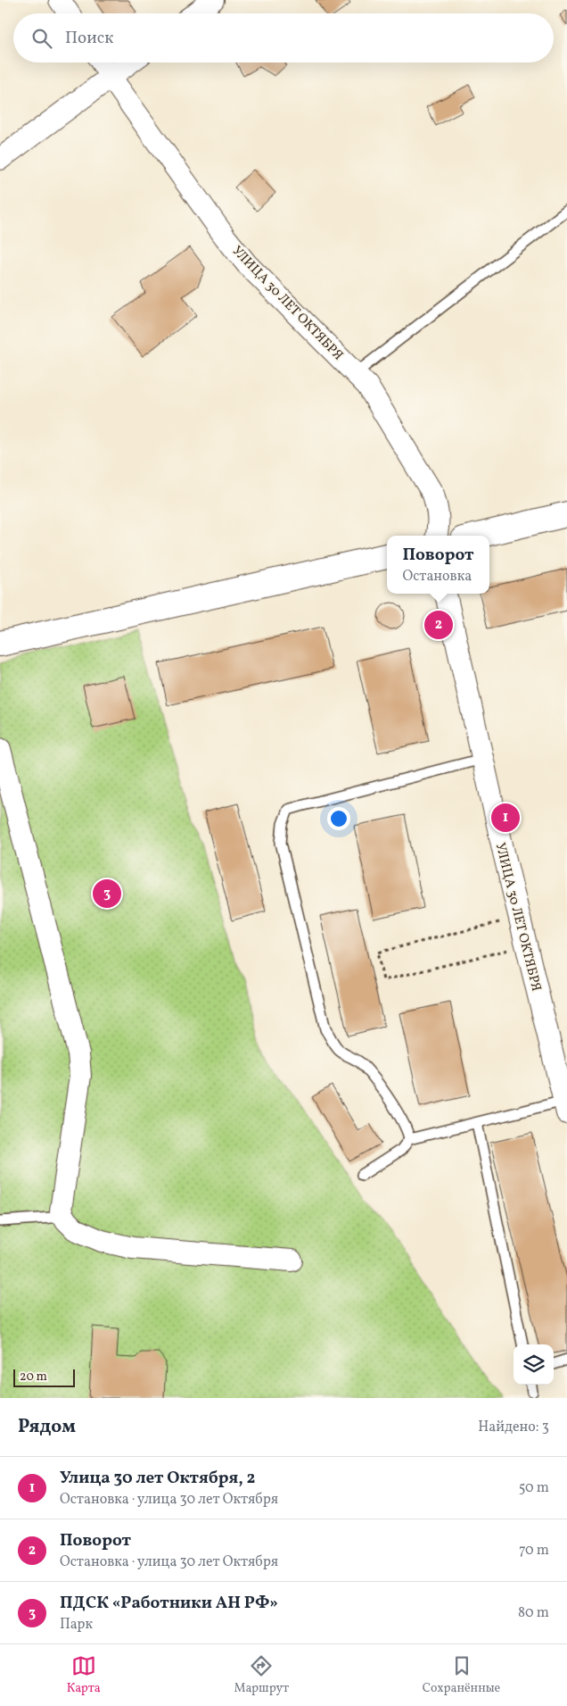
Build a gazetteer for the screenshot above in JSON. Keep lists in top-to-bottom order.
{
  "streets": {
    "street": ["УЛИЦА 30 ЛЕТ ОКТЯБРЯ"]
  },
  "scale_bar": "20 m",
  "page": {
    "search": "Поиск",
    "popup": ["Поворот", "Остановка"],
    "pins": ["2", "1", "3"],
    "scale": "20 m",
    "heading": ["Рядом", "Найдено: 3"],
    "list": [
      {
        "mark": "1",
        "name": "Улица 30 лет Октября, 2",
        "note": "Остановка · улица 30 лет Октября",
        "value": "50 m"
      },
      {
        "mark": "2",
        "name": "Поворот",
        "note": "Остановка · улица 30 лет Октября",
        "value": "70 m"
      },
      {
        "mark": "3",
        "name": "ПДСК «Работники АН РФ»",
        "note": "Парк",
        "value": "80 m"
      }
    ],
    "nav": ["Карта", "Маршрут", "Сохранённые"]
  }
}
